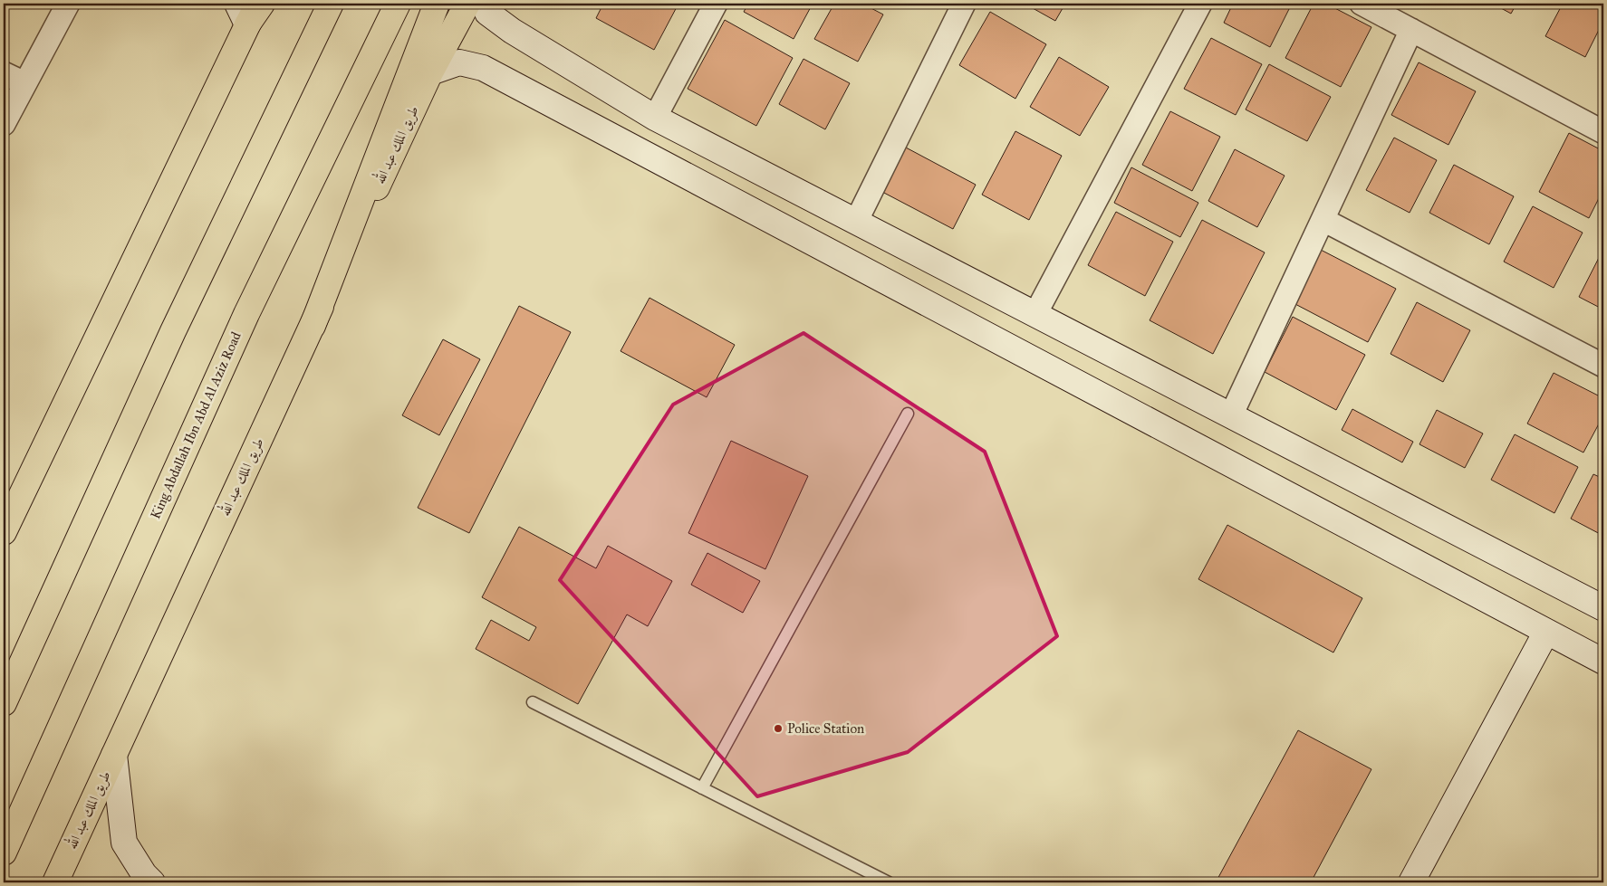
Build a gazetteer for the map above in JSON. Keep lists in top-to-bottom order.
{
  "streets": {
    "main road": ["طريق الملك عبد الله", "King Abdallah Ibn Abd Al Aziz Road"]
  },
  "places": ["Police Station"]
}
